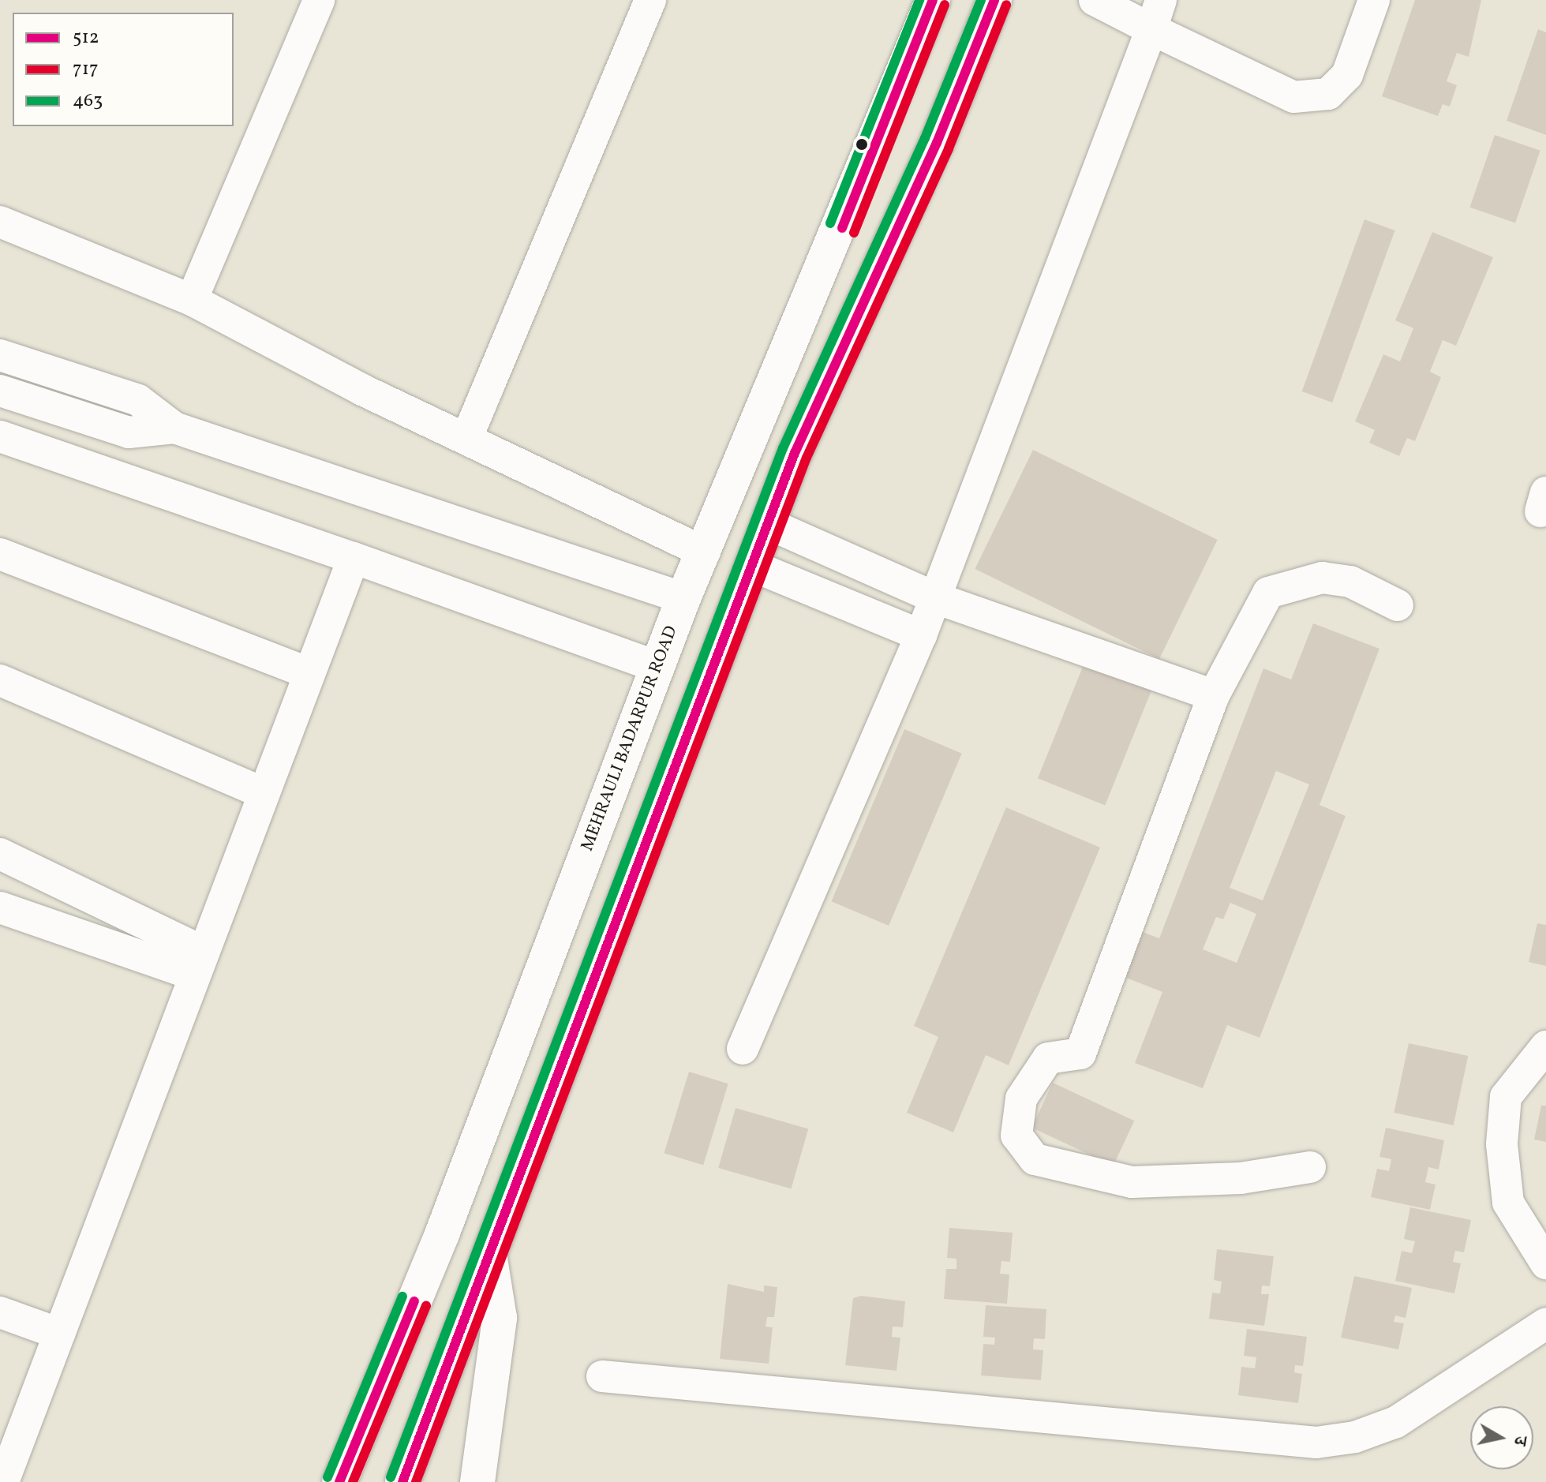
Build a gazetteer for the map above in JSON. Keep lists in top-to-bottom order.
{
  "streets": {
    "main road": ["MEHRAULI BADARPUR ROAD"]
  },
  "lines": ["transit line 512", "transit line 463", "transit line 717"],
  "legend": ["512", "717", "463"],
  "north": "right"
}
